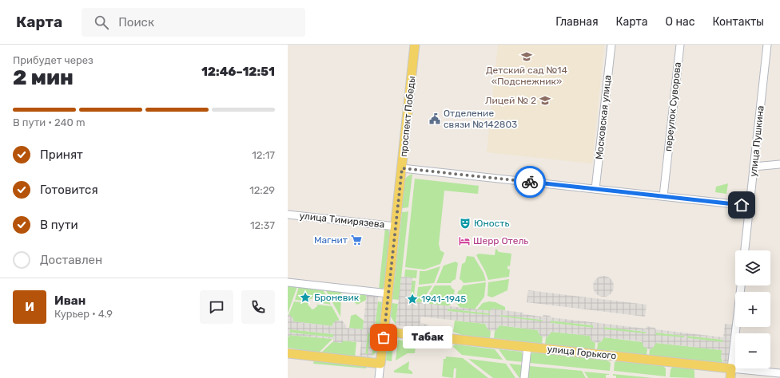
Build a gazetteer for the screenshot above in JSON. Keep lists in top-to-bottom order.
{
  "streets": {
    "main road": ["проспект Победы", "улица Горького"],
    "street": [
      "переулок Суворова",
      "Московская улица",
      "улица Пушкина",
      "улица Тимирязева"
    ]
  },
  "crossings": [
    ["проспект Победы", "улица Тимирязева"],
    ["проспект Победы", "улица Горького"]
  ],
  "places": {
    "school or university": ["Детский сад №14 «Подснежник»", "Лицей № 2"],
    "public building": ["Отделение связи №142803"],
    "theatre": ["Юность"],
    "supermarket": ["Магнит"],
    "hotel": ["Шерр Отель"],
    "place": ["Броневик", "1941-1945"],
    "other": ["Табак"]
  },
  "page": {
    "header": "Карта",
    "search": "Поиск",
    "nav": [
      "Главная",
      "Карта",
      "О нас",
      "Контакты"
    ],
    "heading": ["2 мин", "Прибудет через", "12:46–12:51"],
    "panel": ["Иван", "Курьер · 4.9"],
    "bar": "В пути · 240 m",
    "list": [
      ["Принят", "12:17"],
      ["Готовится", "12:29"],
      ["В пути", "12:37"],
      "Доставлен"
    ],
    "map_buttons": ["+", "−"],
    "round": "И",
    "bubble": "Табак"
  }
}
